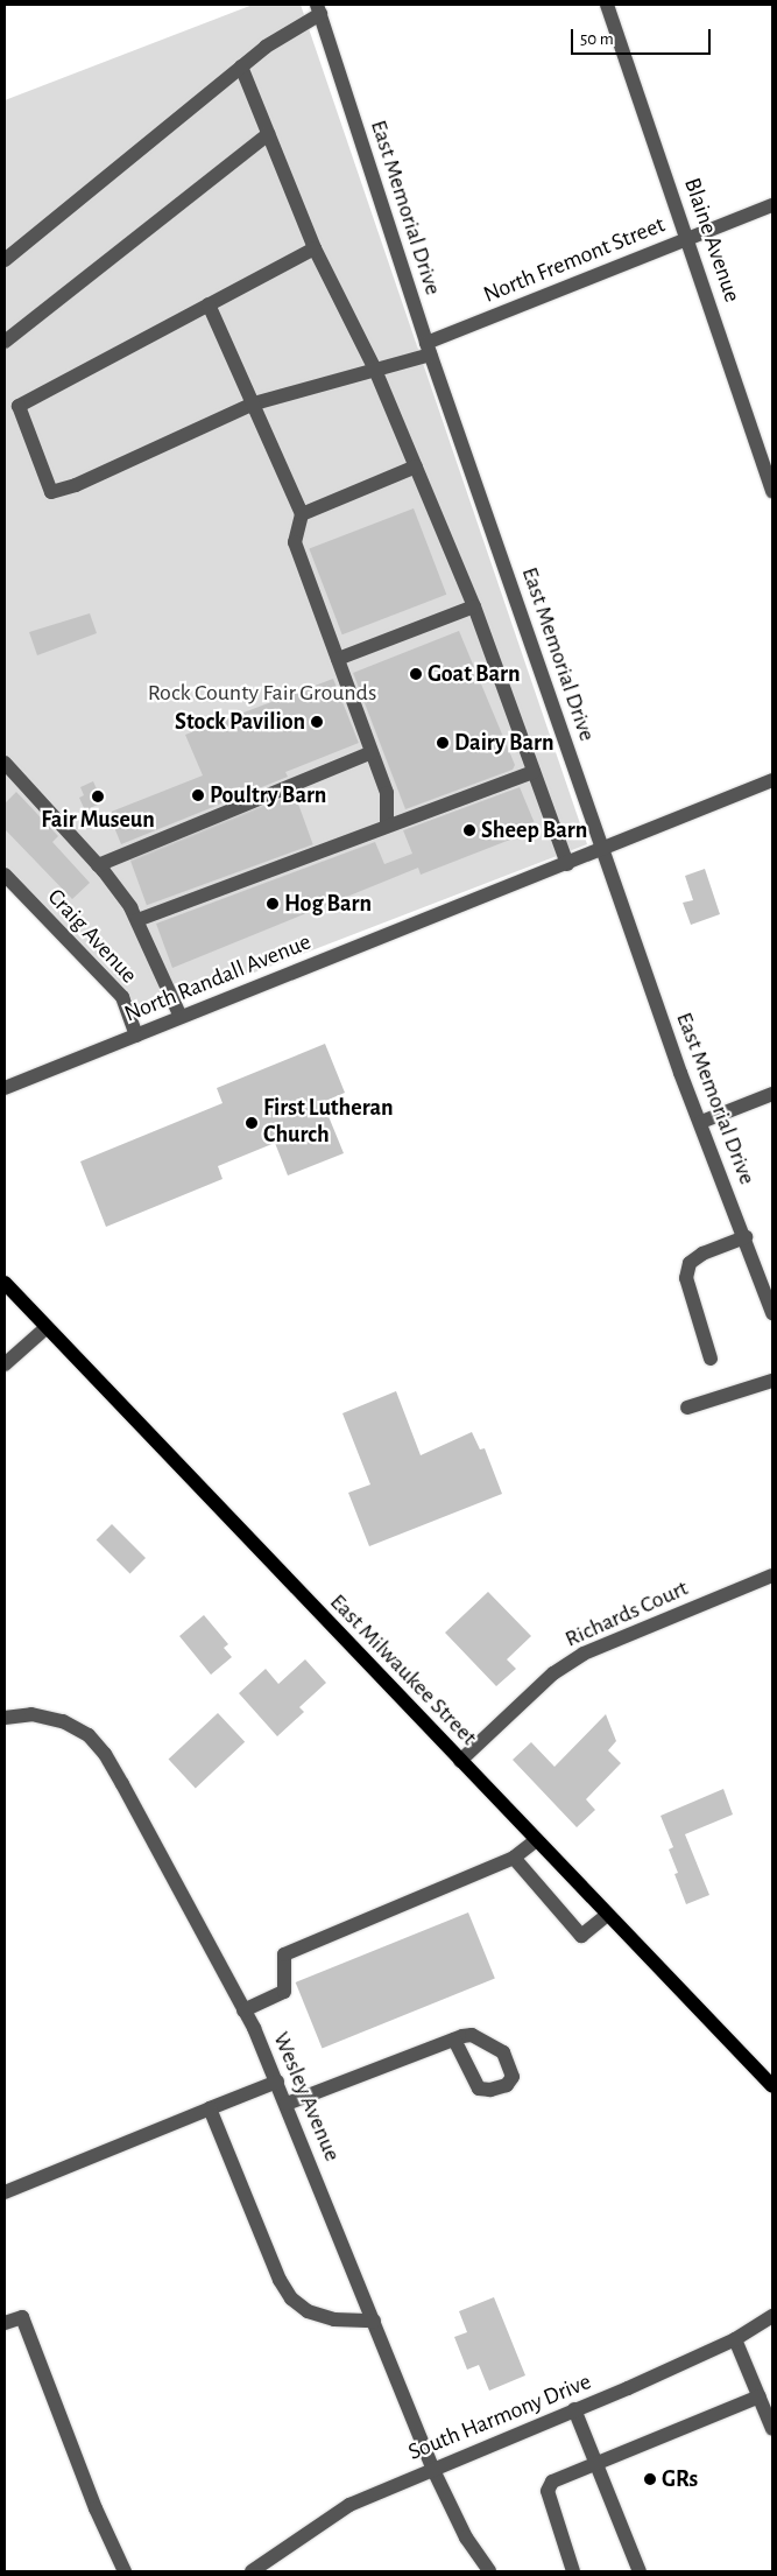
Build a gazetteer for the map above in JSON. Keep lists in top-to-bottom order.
{
  "streets": {
    "main road": ["East Milwaukee Street"],
    "street": [
      "East Memorial Drive",
      "Blaine Avenue",
      "North Fremont Street",
      "Craig Avenue",
      "North Randall Avenue",
      "Richards Court",
      "Wesley Avenue",
      "South Harmony Drive"
    ]
  },
  "crossings": [
    ["East Memorial Drive", "North Fremont Street"],
    ["East Memorial Drive", "North Randall Avenue"],
    ["Blaine Avenue", "North Fremont Street"],
    ["Craig Avenue", "North Randall Avenue"],
    ["Richards Court", "East Milwaukee Street"],
    ["Wesley Avenue", "South Harmony Drive"]
  ],
  "parks": ["Rock County Fair Grounds"],
  "places": [
    "Goat Barn",
    "Stock Pavilion",
    "Dairy Barn",
    "Poultry Barn",
    "Fair Museun",
    "Sheep Barn",
    "Hog Barn",
    "First Lutheran Church",
    "GRs"
  ],
  "scale_bar": "50 m"
}
